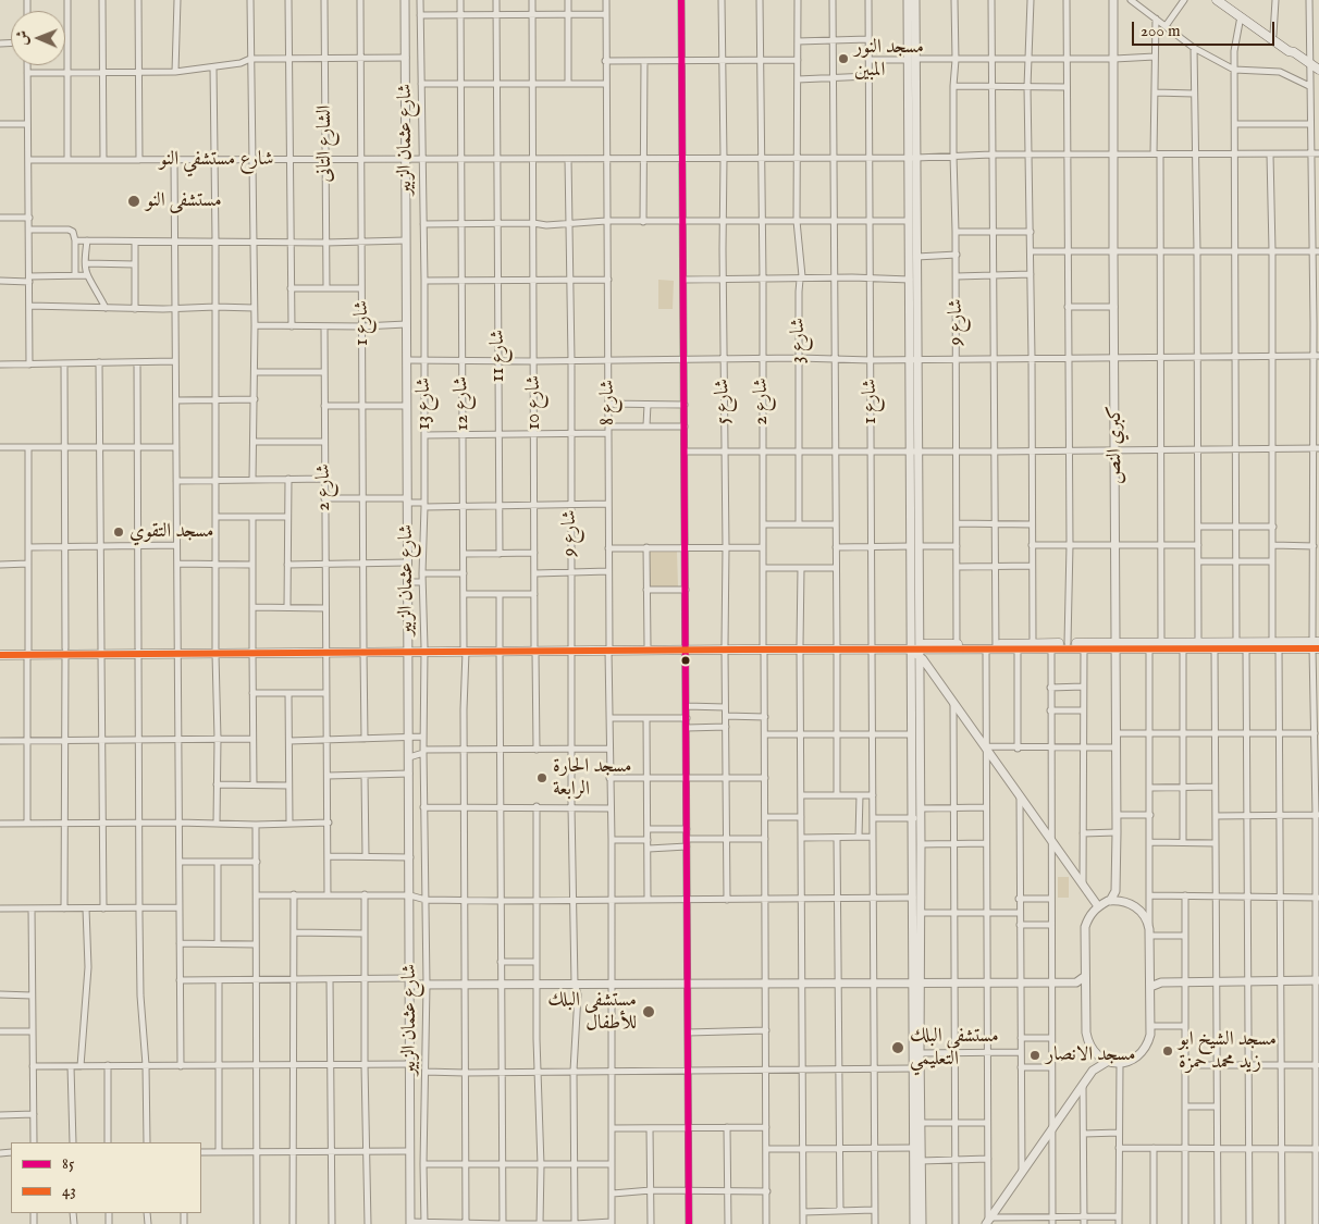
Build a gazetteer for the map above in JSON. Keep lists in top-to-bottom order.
{
  "streets": {
    "street": [
      "شارع عثمان الزبير",
      "الشارع التانى",
      "شارع مستشفي النو",
      "شارع 9",
      "شارع 1",
      "شارع 3",
      "شارع 11",
      "شارع 5",
      "شارع 2",
      "شارع 10",
      "شارع 8",
      "شارع 13",
      "شارع 12",
      "كبري النص"
    ]
  },
  "crossings": [
    ["شارع عثمان الزبير", "شارع مستشفي النو"],
    ["الشارع التانى", "شارع مستشفي النو"],
    ["شارع مستشفي النو", "شارع 9"],
    ["شارع مستشفي النو", "شارع 1"],
    ["شارع مستشفي النو", "شارع 3"],
    ["شارع مستشفي النو", "شارع 11"],
    ["شارع مستشفي النو", "شارع 5"],
    ["شارع مستشفي النو", "شارع 2"],
    ["شارع مستشفي النو", "شارع 10"],
    ["شارع مستشفي النو", "شارع 8"],
    ["شارع مستشفي النو", "شارع 13"],
    ["شارع مستشفي النو", "شارع 12"],
    ["شارع مستشفي النو", "كبري النص"]
  ],
  "places": [
    "مسجد النور المبين",
    "مستشفى النو",
    "مسجد التقوي",
    "مسجد الحارة الرابعة",
    "مستشفى البلك للأطفال",
    "مستشفى البلك التعليمي",
    "مسجد الشيخ ابو زيد محمد حمزة",
    "مسجد الانصار"
  ],
  "lines": ["transit line 85", "transit line 43"],
  "legend": ["85", "43"],
  "scale_bar": "200 m",
  "north": "left"
}
